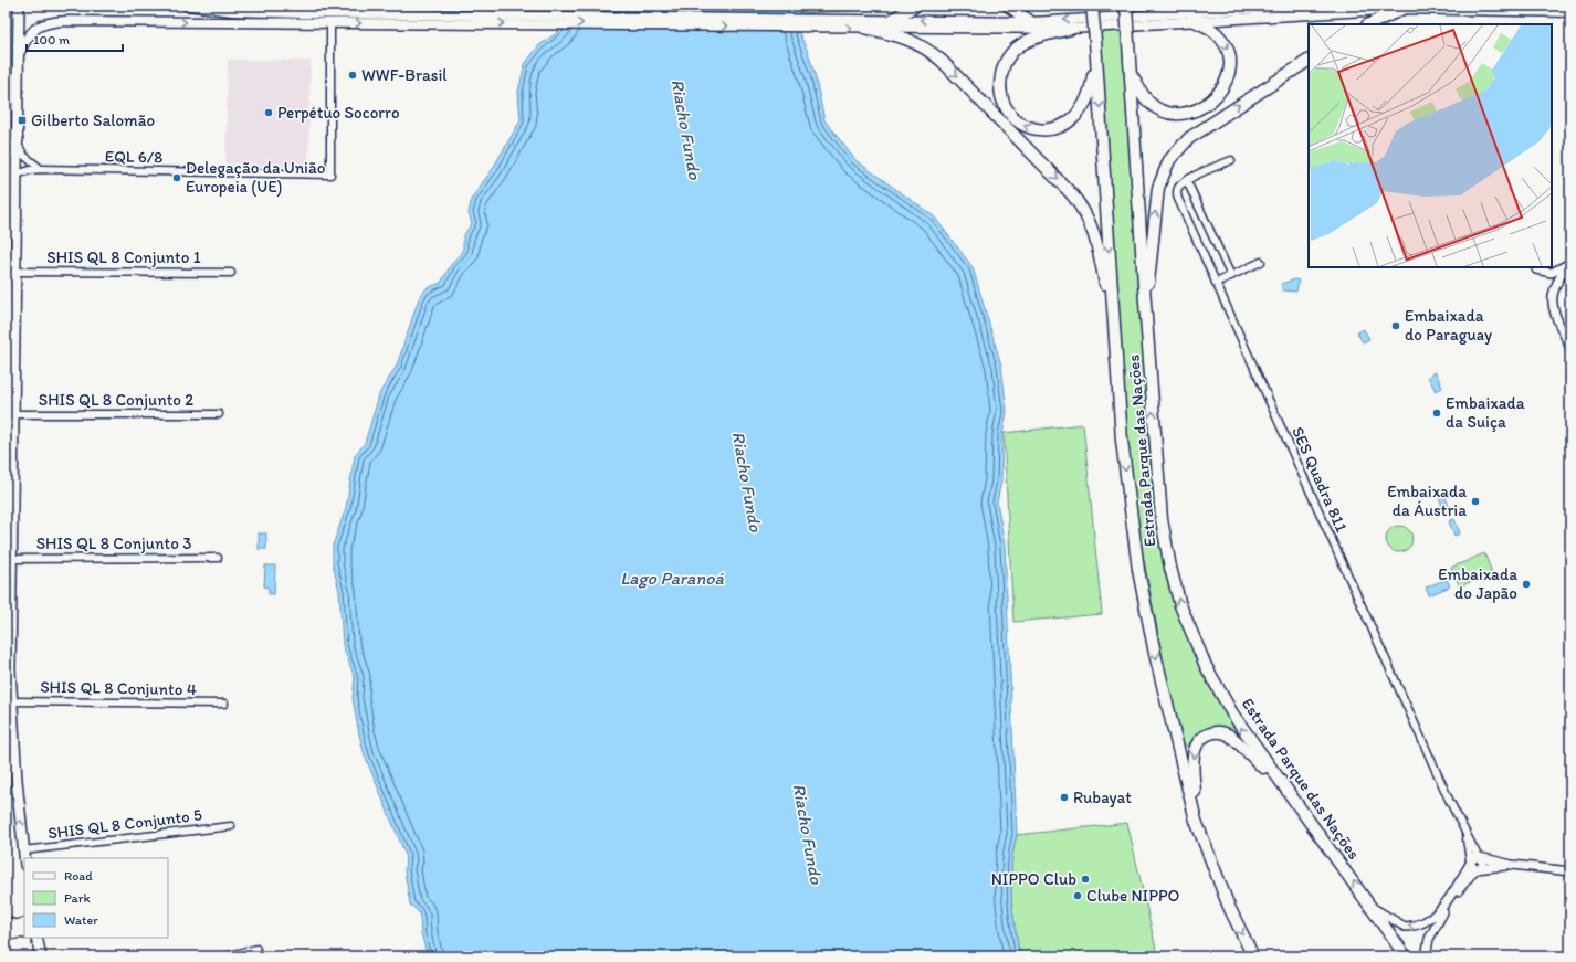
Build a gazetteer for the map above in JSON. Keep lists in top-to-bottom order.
{
  "streets": {
    "highway": ["Estrada Parque das Nações"],
    "street": [
      "EQL 6/8",
      "SHIS QL 8 Conjunto 1",
      "SHIS QL 8 Conjunto 2",
      "SES Quadra 811",
      "SHIS QL 8 Conjunto 3",
      "SHIS QL 8 Conjunto 4",
      "SHIS QL 8 Conjunto 5"
    ]
  },
  "water": ["Riacho Fundo", "Lago Paranoá"],
  "places": {
    "other": [
      "WWF-Brasil",
      "Perpétuo Socorro",
      "Delegação da União Europeia (UE)",
      "Embaixada do Paraguay",
      "Embaixada da Suiça",
      "Embaixada da Áustria",
      "Embaixada do Japão",
      "Rubayat",
      "NIPPO Club",
      "Clube NIPPO"
    ],
    "transit": ["Gilberto Salomão"]
  },
  "legend": ["Road", "Park", "Water"],
  "scale_bar": "100 m"
}
